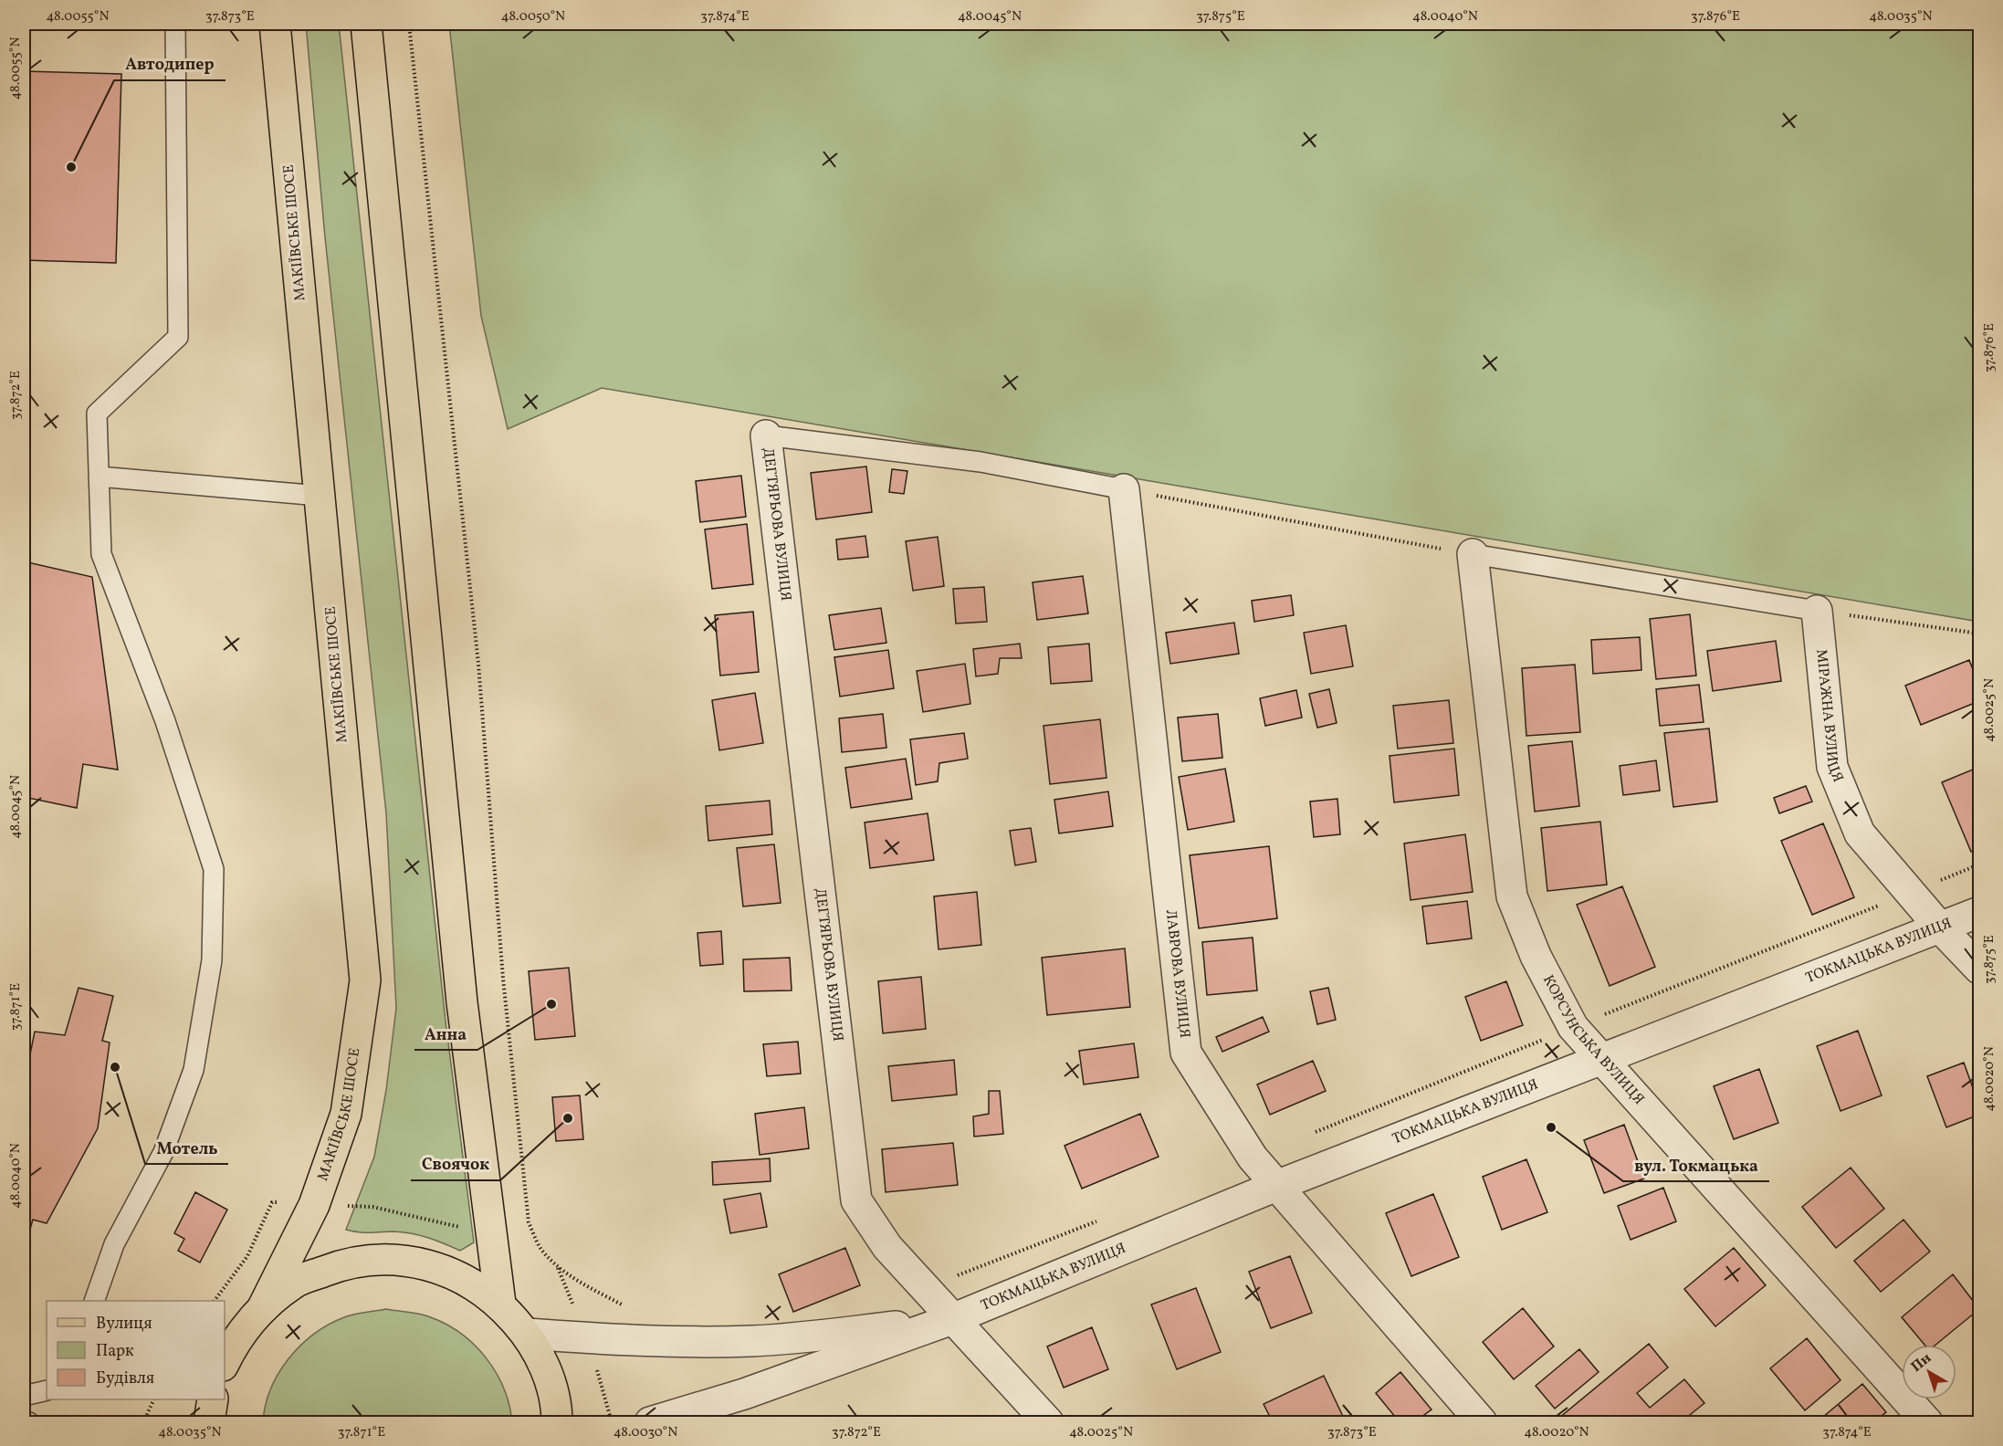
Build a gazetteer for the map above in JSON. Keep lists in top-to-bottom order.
{
  "streets": {
    "main road": ["МАКІЇВСЬКЕ ШОСЕ"],
    "street": [
      "ДЕГТЯРЬОВА ВУЛИЦЯ",
      "МІРАЖНА ВУЛИЦЯ",
      "ТОКМАЦЬКА ВУЛИЦЯ",
      "ЛАВРОВА ВУЛИЦЯ",
      "КОРСУНСЬКА ВУЛИЦЯ"
    ]
  },
  "crossings": [
    ["ДЕГТЯРЬОВА ВУЛИЦЯ", "ТОКМАЦЬКА ВУЛИЦЯ"],
    ["МІРАЖНА ВУЛИЦЯ", "ТОКМАЦЬКА ВУЛИЦЯ"],
    ["ТОКМАЦЬКА ВУЛИЦЯ", "ЛАВРОВА ВУЛИЦЯ"],
    ["ТОКМАЦЬКА ВУЛИЦЯ", "КОРСУНСЬКА ВУЛИЦЯ"]
  ],
  "places": [
    "Автодипер",
    "Анна",
    "Мотель",
    "Своячок",
    "вул. Токмацька"
  ],
  "legend": ["Вулиця", "Парк", "Будівля"],
  "north": "top left",
  "coordinates": [
    "48.0055°N",
    "37.873°E",
    "48.0050°N",
    "37.874°E",
    "48.0045°N",
    "37.875°E",
    "48.0040°N",
    "37.876°E",
    "48.0035°N",
    "37.872°E",
    "48.0025°N",
    "37.871°E",
    "48.0020°N",
    "48.0030°N"
  ]
}
